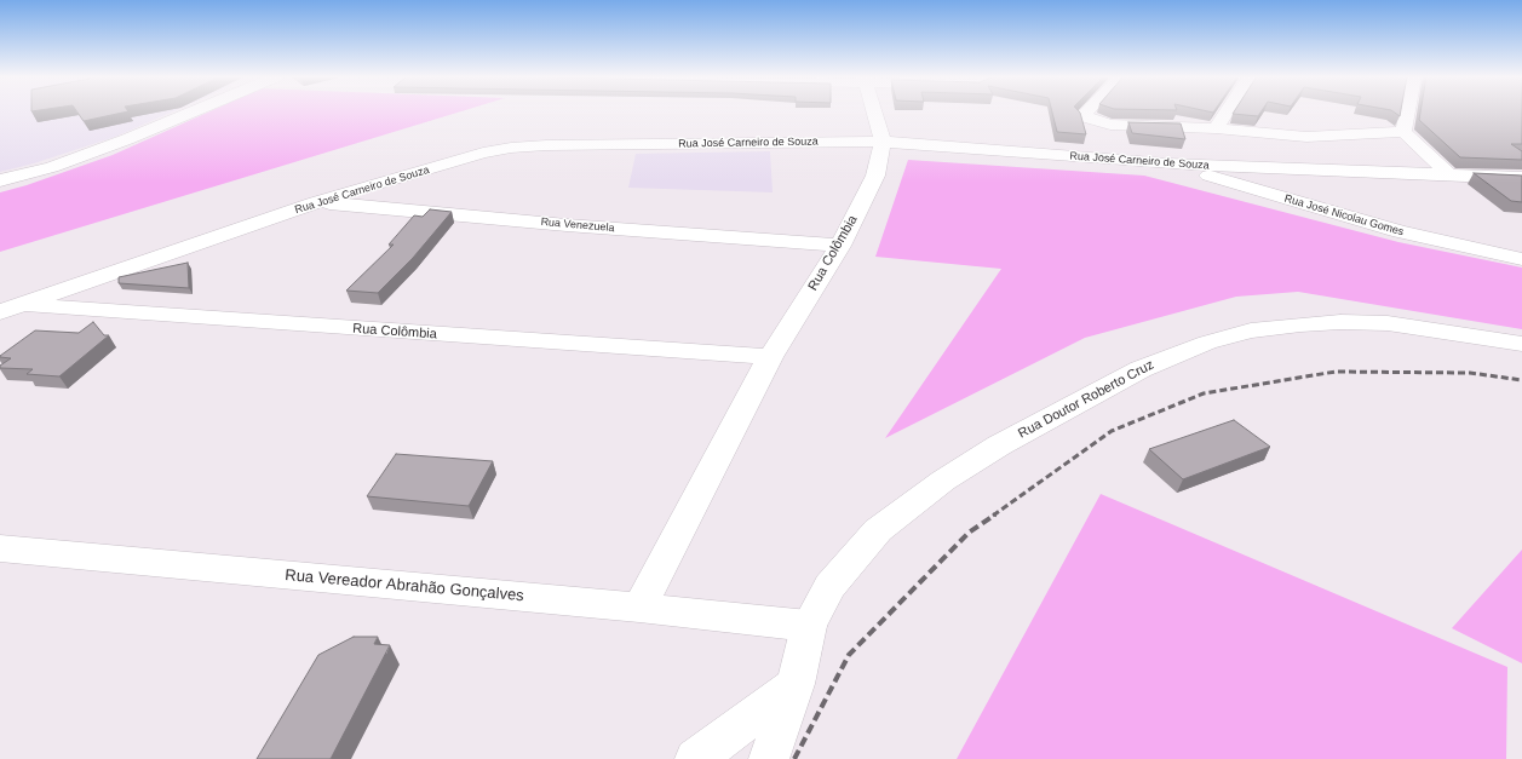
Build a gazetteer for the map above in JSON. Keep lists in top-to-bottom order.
{
  "streets": {
    "street": [
      "Rua José Carneiro de Souza",
      "Rua José Nicolau Gomes",
      "Rua Venezuela",
      "Rua Colômbia",
      "Rua Doutor Roberto Cruz",
      "Rua Vereador Abrahão Gonçalves"
    ]
  },
  "crossings": [
    ["Rua José Carneiro de Souza", "Rua José Nicolau Gomes"],
    ["Rua José Carneiro de Souza", "Rua Venezuela"],
    ["Rua José Carneiro de Souza", "Rua Colômbia"],
    ["Rua Venezuela", "Rua Colômbia"],
    ["Rua Colômbia", "Rua Vereador Abrahão Gonçalves"],
    ["Rua Doutor Roberto Cruz", "Rua Vereador Abrahão Gonçalves"]
  ]
}
